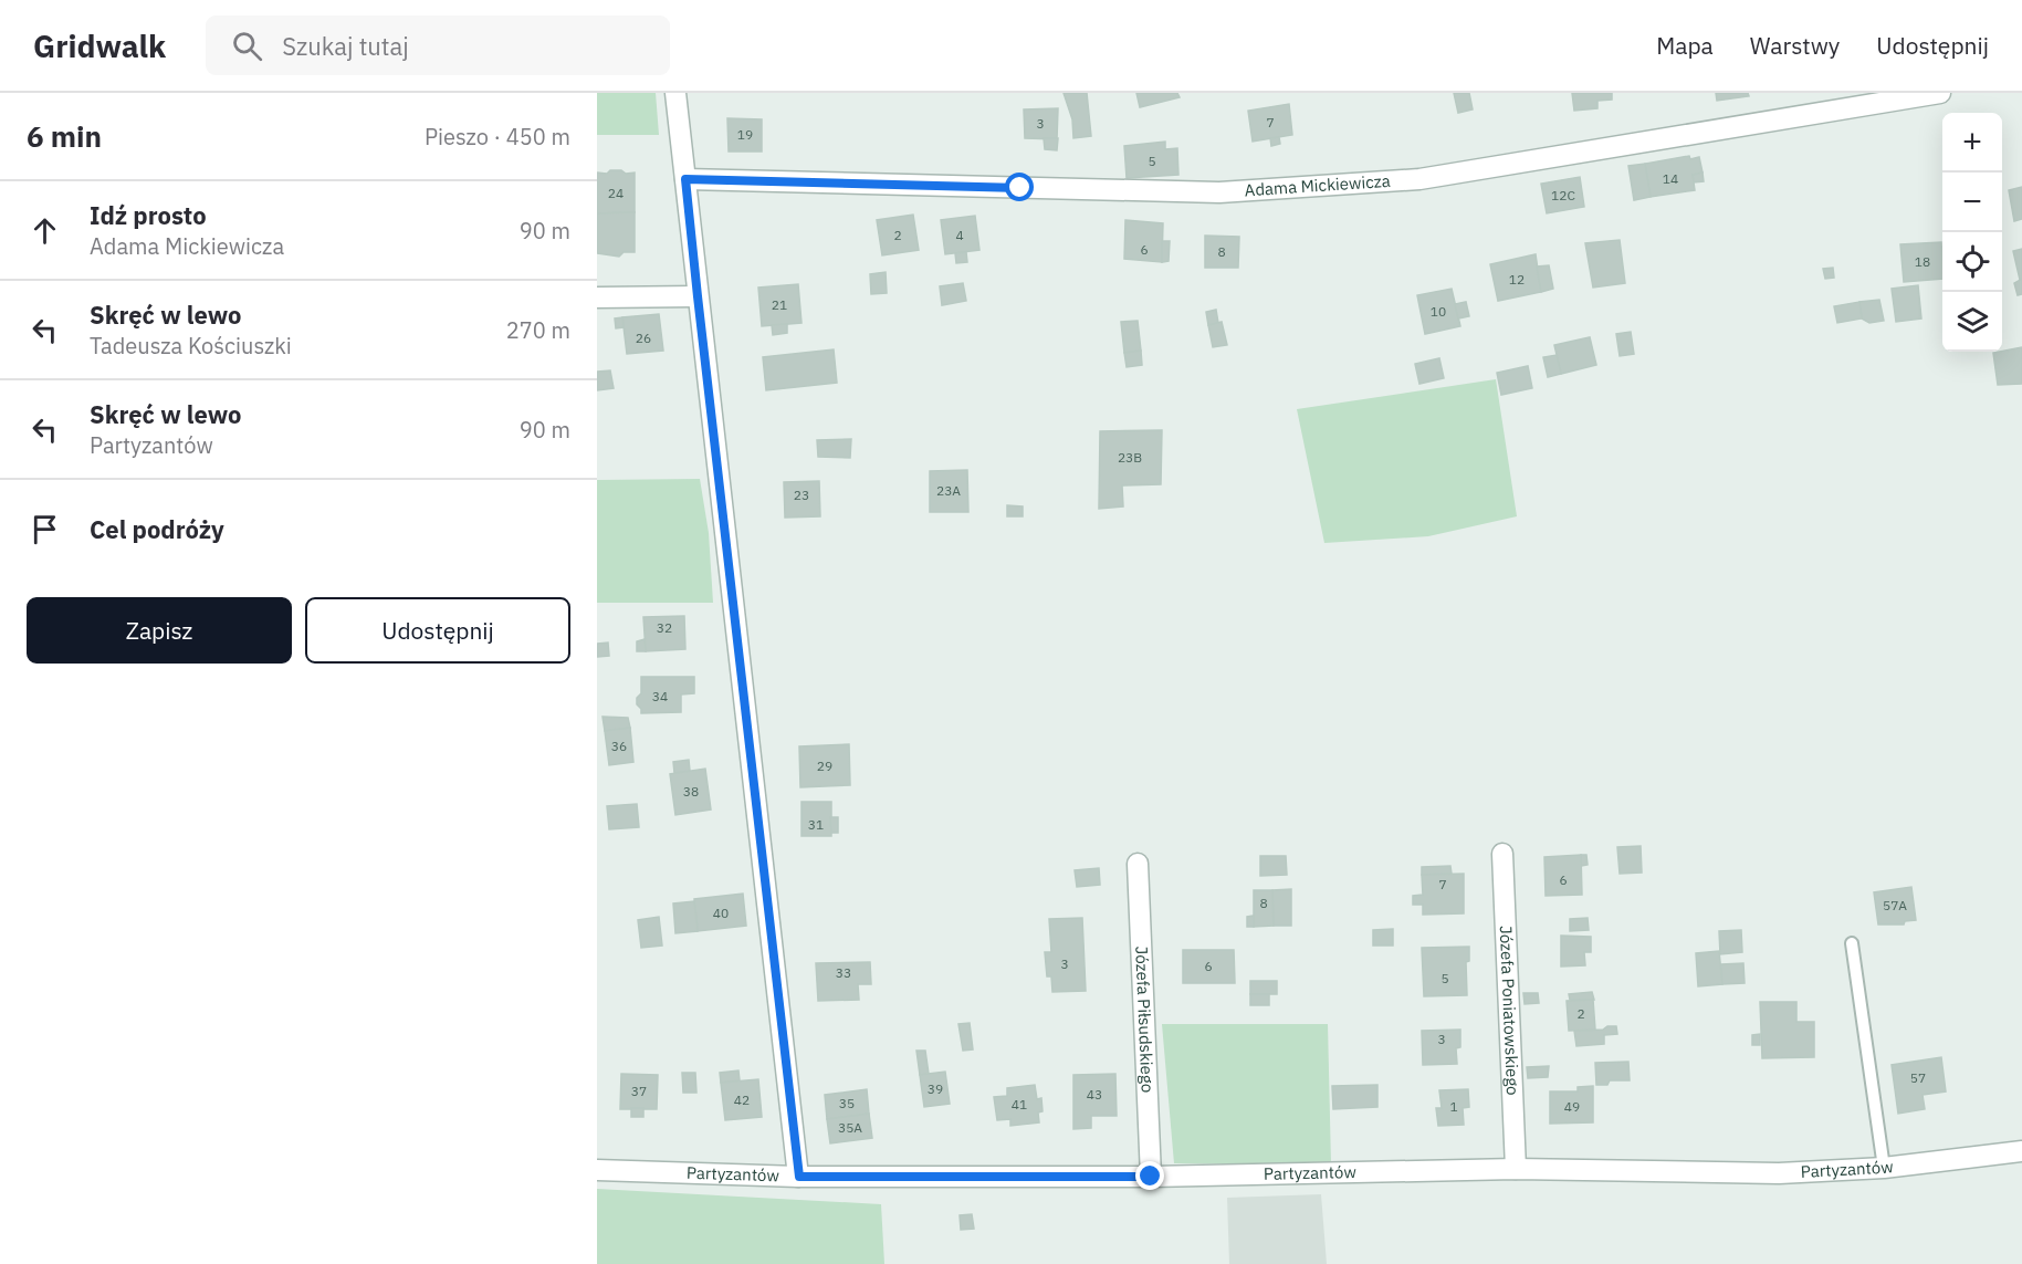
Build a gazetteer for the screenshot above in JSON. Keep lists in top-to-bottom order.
{
  "streets": {
    "street": [
      "Adama Mickiewicza",
      "Józefa Poniatowskiego",
      "Józefa Piłsudskiego",
      "Partyzantów"
    ]
  },
  "crossings": [
    ["Józefa Poniatowskiego", "Partyzantów"],
    ["Józefa Piłsudskiego", "Partyzantów"]
  ],
  "house_numbers": [
    "7",
    "3",
    "19",
    "5",
    "14",
    "24",
    "12C",
    "2",
    "4",
    "6",
    "8",
    "18",
    "12",
    "21",
    "10",
    "26",
    "23B",
    "23A",
    "23",
    "32",
    "34",
    "36",
    "29",
    "38",
    "31",
    "6",
    "7",
    "8",
    "57A",
    "40",
    "3",
    "6",
    "33",
    "5",
    "2",
    "3",
    "57",
    "39",
    "37",
    "43",
    "42",
    "35",
    "41",
    "1",
    "49",
    "35A"
  ],
  "page": {
    "header": "Gridwalk",
    "search": "Szukaj tutaj",
    "nav": ["Mapa", "Warstwy", "Udostępnij"],
    "heading": ["6 min", "Pieszo · 450 m"],
    "map_buttons": ["+", "−"],
    "list": [
      ["Idź prosto", "Adama Mickiewicza", "90 m"],
      ["Skręć w lewo", "Tadeusza Kościuszki", "270 m"],
      ["Skręć w lewo", "Partyzantów", "90 m"],
      "Cel podróży"
    ],
    "buttons": ["Zapisz", "Udostępnij"]
  }
}
